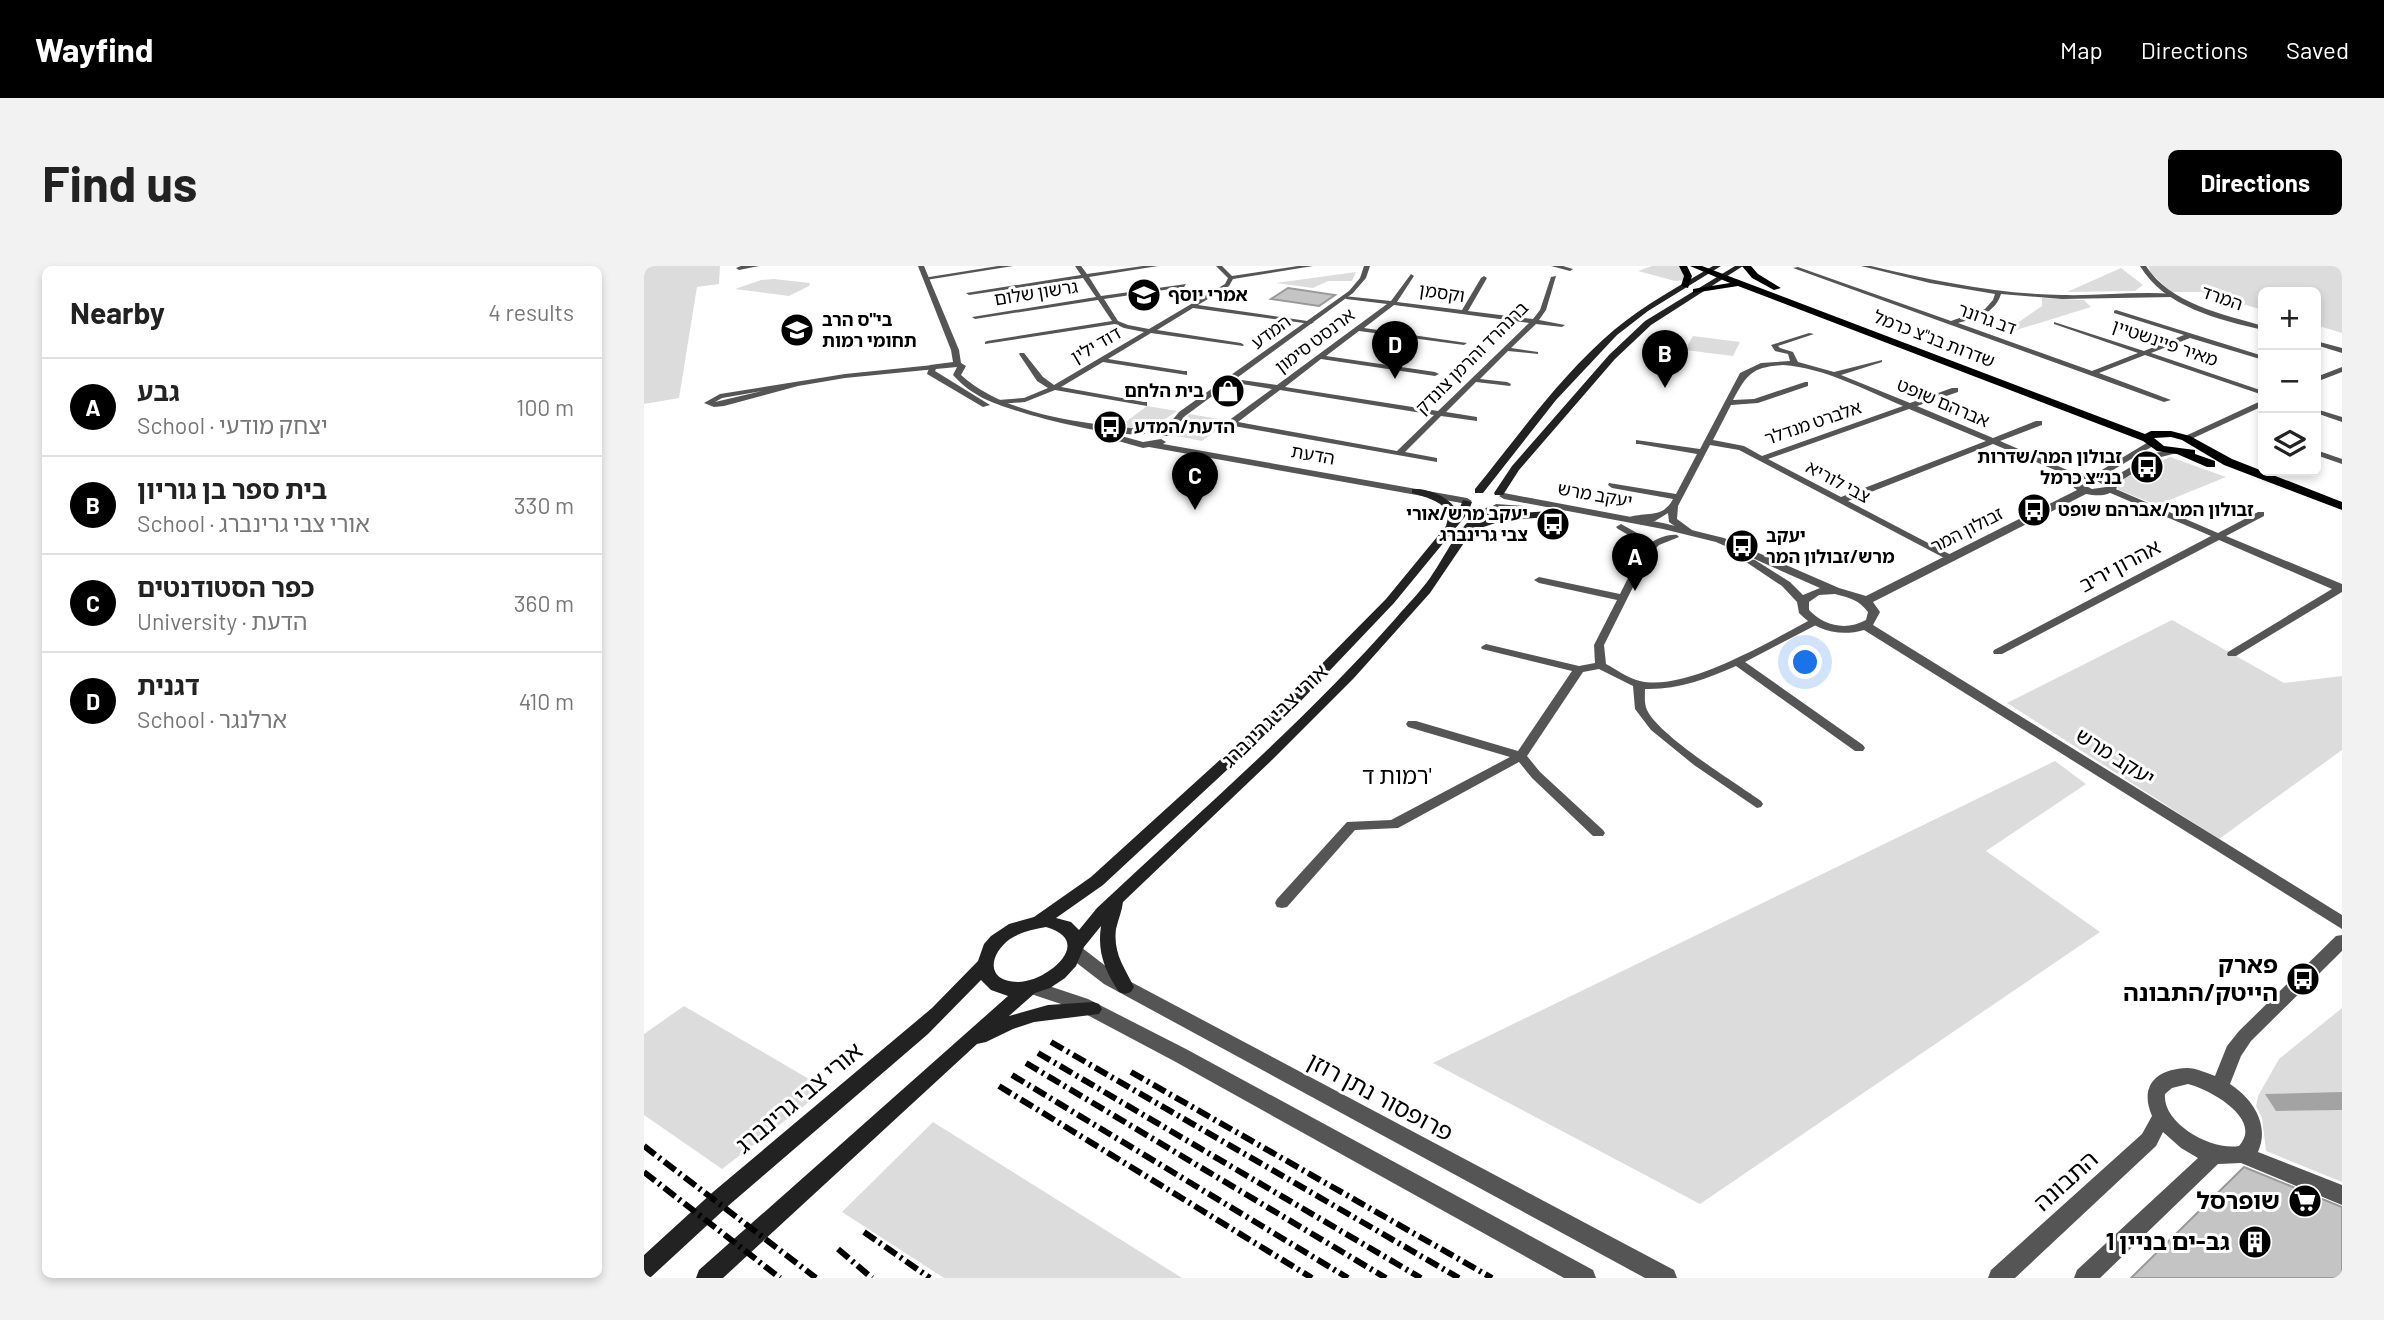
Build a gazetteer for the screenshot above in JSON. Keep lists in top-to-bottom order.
{
  "streets": {
    "main road": ["שדרות בנ\"צ כרמל", "אורי צבי גרינברג"],
    "street": [
      "גרשון שלום",
      "וקסמן",
      "המרד",
      "דב גרונר",
      "המדע",
      "ארנסט סימון",
      "מאיר פיינשטיין",
      "דוד ילין",
      "ברנהרד והרמן צונדק",
      "אברהם שופט",
      "אלברט מנדלר",
      "הדעת",
      "צבי לוריא",
      "יעקב מרש",
      "זבולון המר",
      "אהרון יריב",
      "פרופסור נתן רוזן",
      "התבונה"
    ]
  },
  "crossings": [
    ["וקסמן", "המדע"],
    ["וקסמן", "ארנסט סימון"],
    ["וקסמן", "ברנהרד והרמן צונדק"],
    ["המדע", "הדעת"],
    ["ארנסט סימון", "ברנהרד והרמן צונדק"],
    ["אברהם שופט", "אלברט מנדלר"],
    ["אברהם שופט", "צבי לוריא"],
    ["אלברט מנדלר", "צבי לוריא"],
    ["הדעת", "אורי צבי גרינברג"],
    ["צבי לוריא", "זבולון המר"],
    ["יעקב מרש", "זבולון המר"],
    ["יעקב מרש", "אורי צבי גרינברג"],
    ["אורי צבי גרינברג", "פרופסור נתן רוזן"]
  ],
  "districts": ["רמות ד'"],
  "places": {
    "school or university": ["אמרי יוסף", "בי\"ס הרב תחומי רמות"],
    "shop": ["בית הלחם"],
    "bus stop": [
      "הדעת/המדע",
      "זבולון המר/שדרות בנ״צ כרמל",
      "זבולון המר/אברהם שופט",
      "יעקב מרש/אורי צבי גרינברג",
      "יעקב מרש/זבולון המר",
      "פארק הייטק/התבונה"
    ],
    "supermarket": ["שופרסל"],
    "building": ["גב-ים בניין 1"]
  },
  "page": {
    "header": "Wayfind",
    "nav": ["Map", "Directions", "Saved"],
    "buttons": "Directions",
    "title": "Find us",
    "heading": ["Nearby", "4 results"],
    "map_buttons": ["+", "−"],
    "pins": [
      "D",
      "B",
      "C",
      "A"
    ],
    "list": [
      {
        "mark": "A",
        "name": "גבע",
        "note": "School · יצחק מודעי",
        "value": "100 m"
      },
      {
        "mark": "B",
        "name": "בית ספר בן גוריון",
        "note": "School · אורי צבי גרינברג",
        "value": "330 m"
      },
      {
        "mark": "C",
        "name": "כפר הסטודנטים",
        "note": "University · הדעת",
        "value": "360 m"
      },
      {
        "mark": "D",
        "name": "דגנית",
        "note": "School · ארלנגר",
        "value": "410 m"
      }
    ]
  }
}
